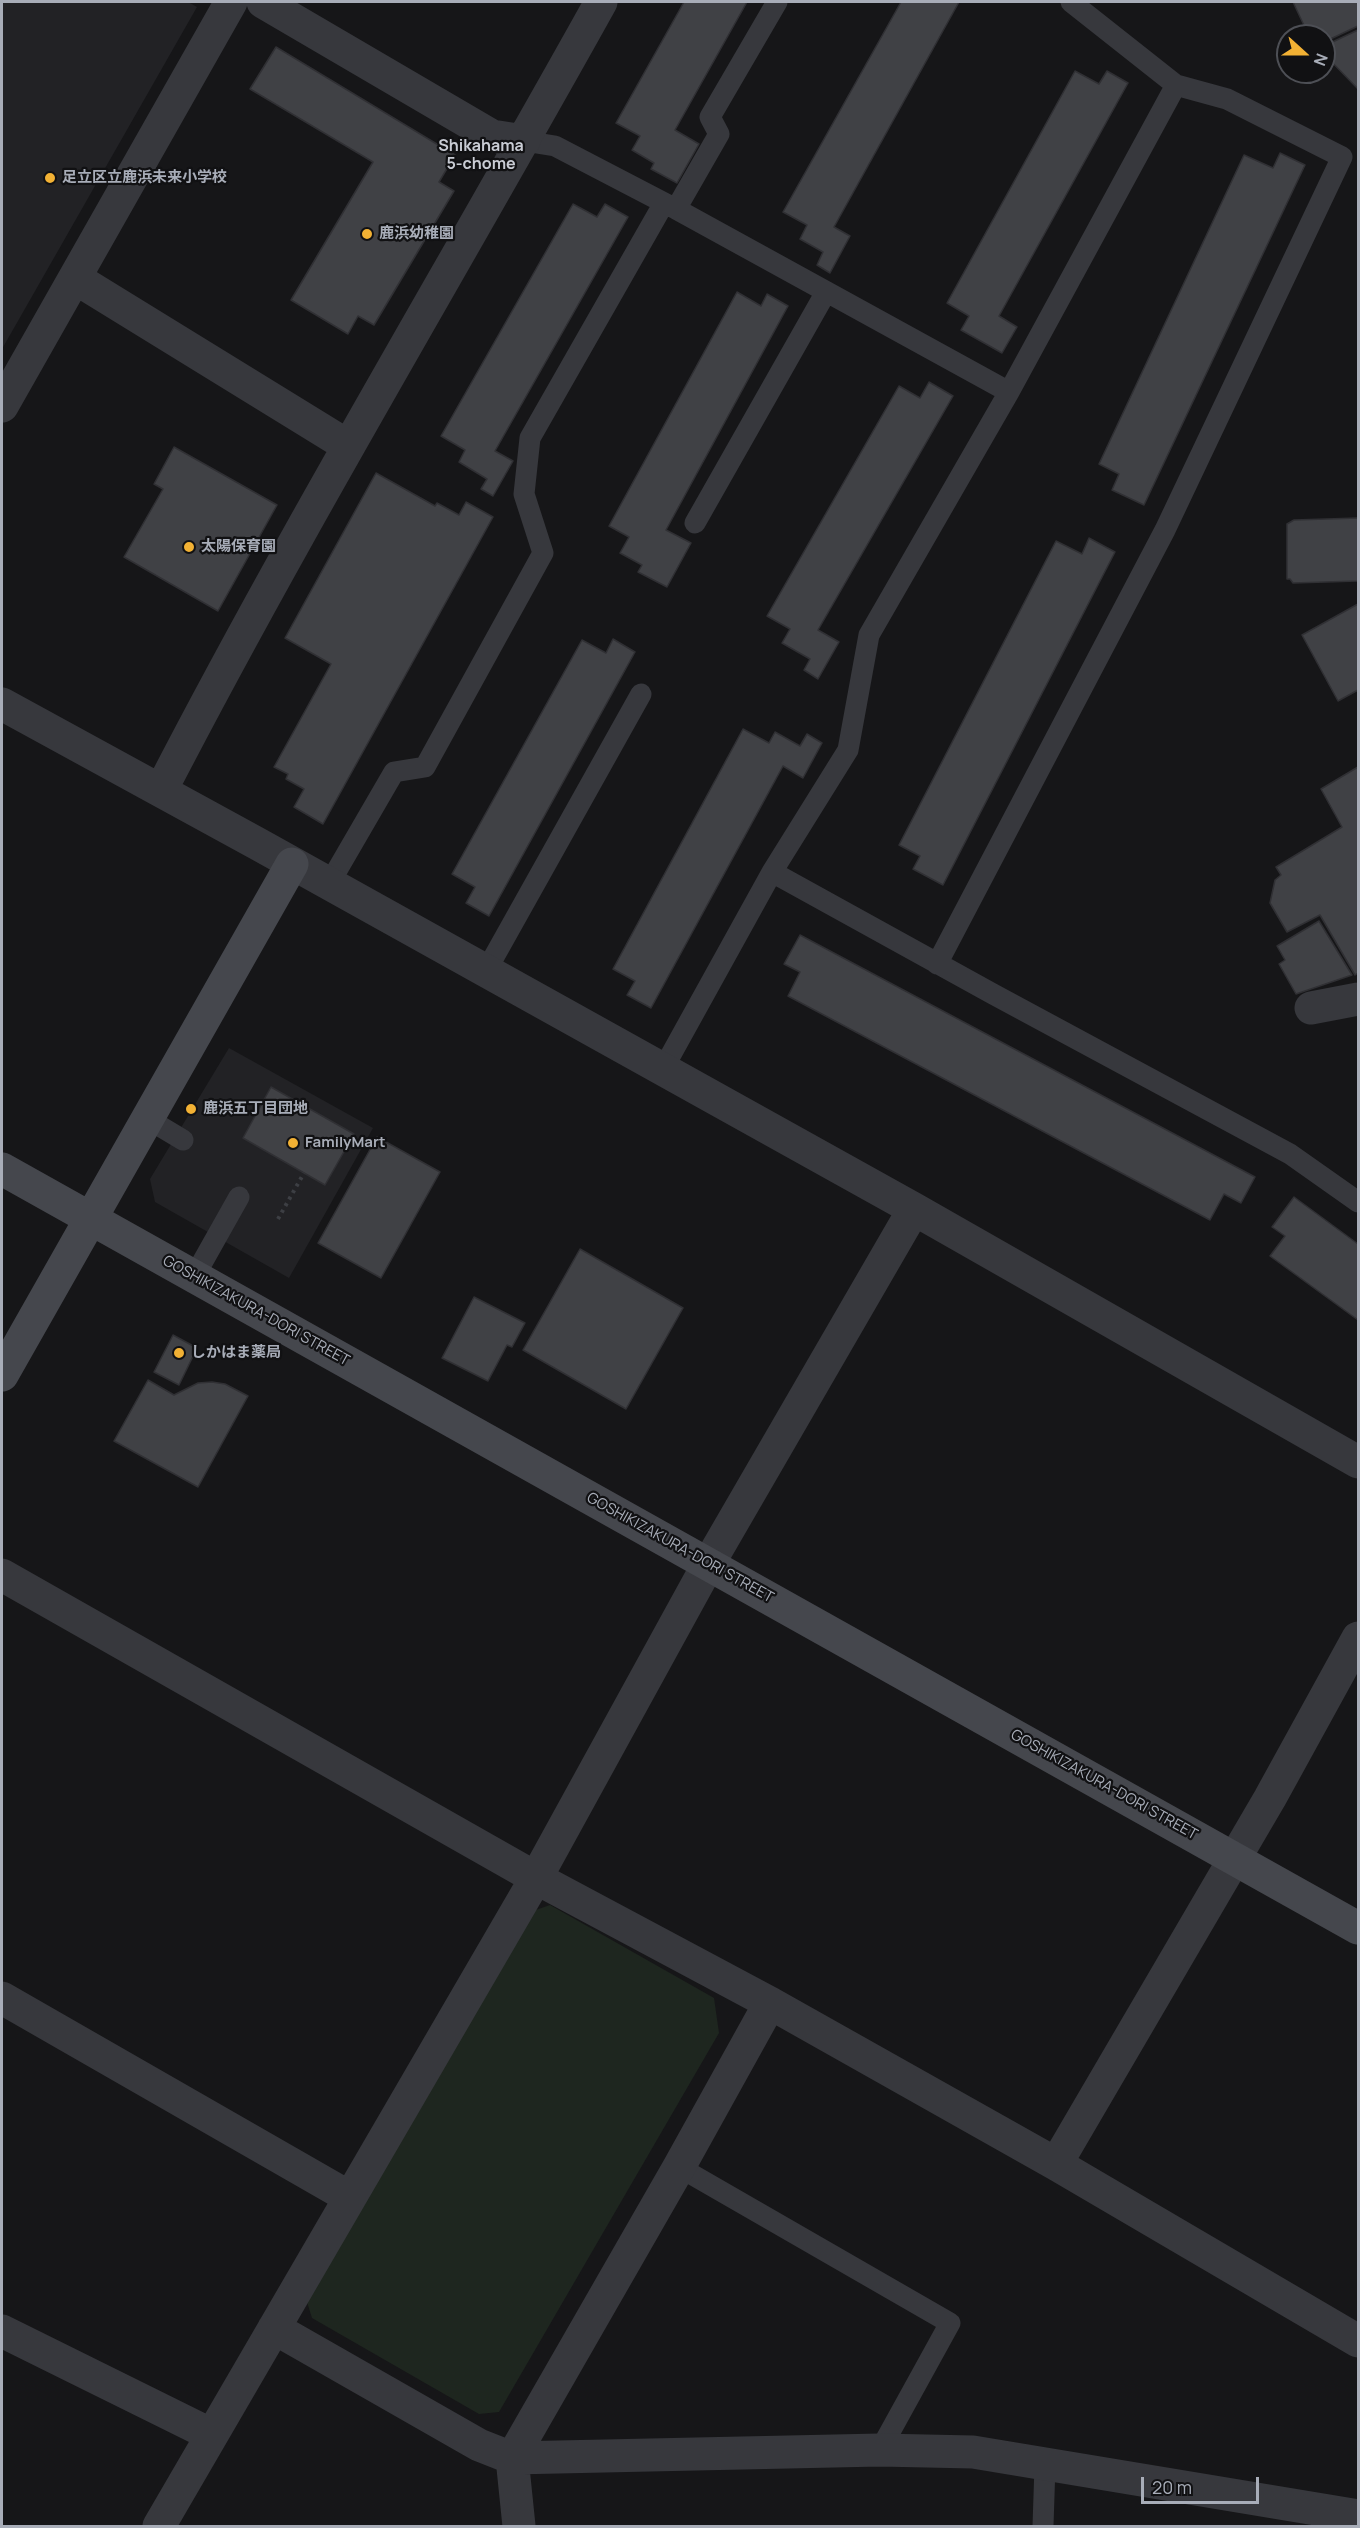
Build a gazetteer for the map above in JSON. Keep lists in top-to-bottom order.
{
  "streets": {
    "street": ["GOSHIKIZAKURA-DORI STREET"]
  },
  "districts": ["Shikahama 5-chome"],
  "places": [
    "足立区立鹿浜未来小学校",
    "鹿浜幼稚園",
    "太陽保育園",
    "鹿浜五丁目団地",
    "FamilyMart",
    "しかはま薬局"
  ],
  "scale_bar": "20 m",
  "north": "right"
}
